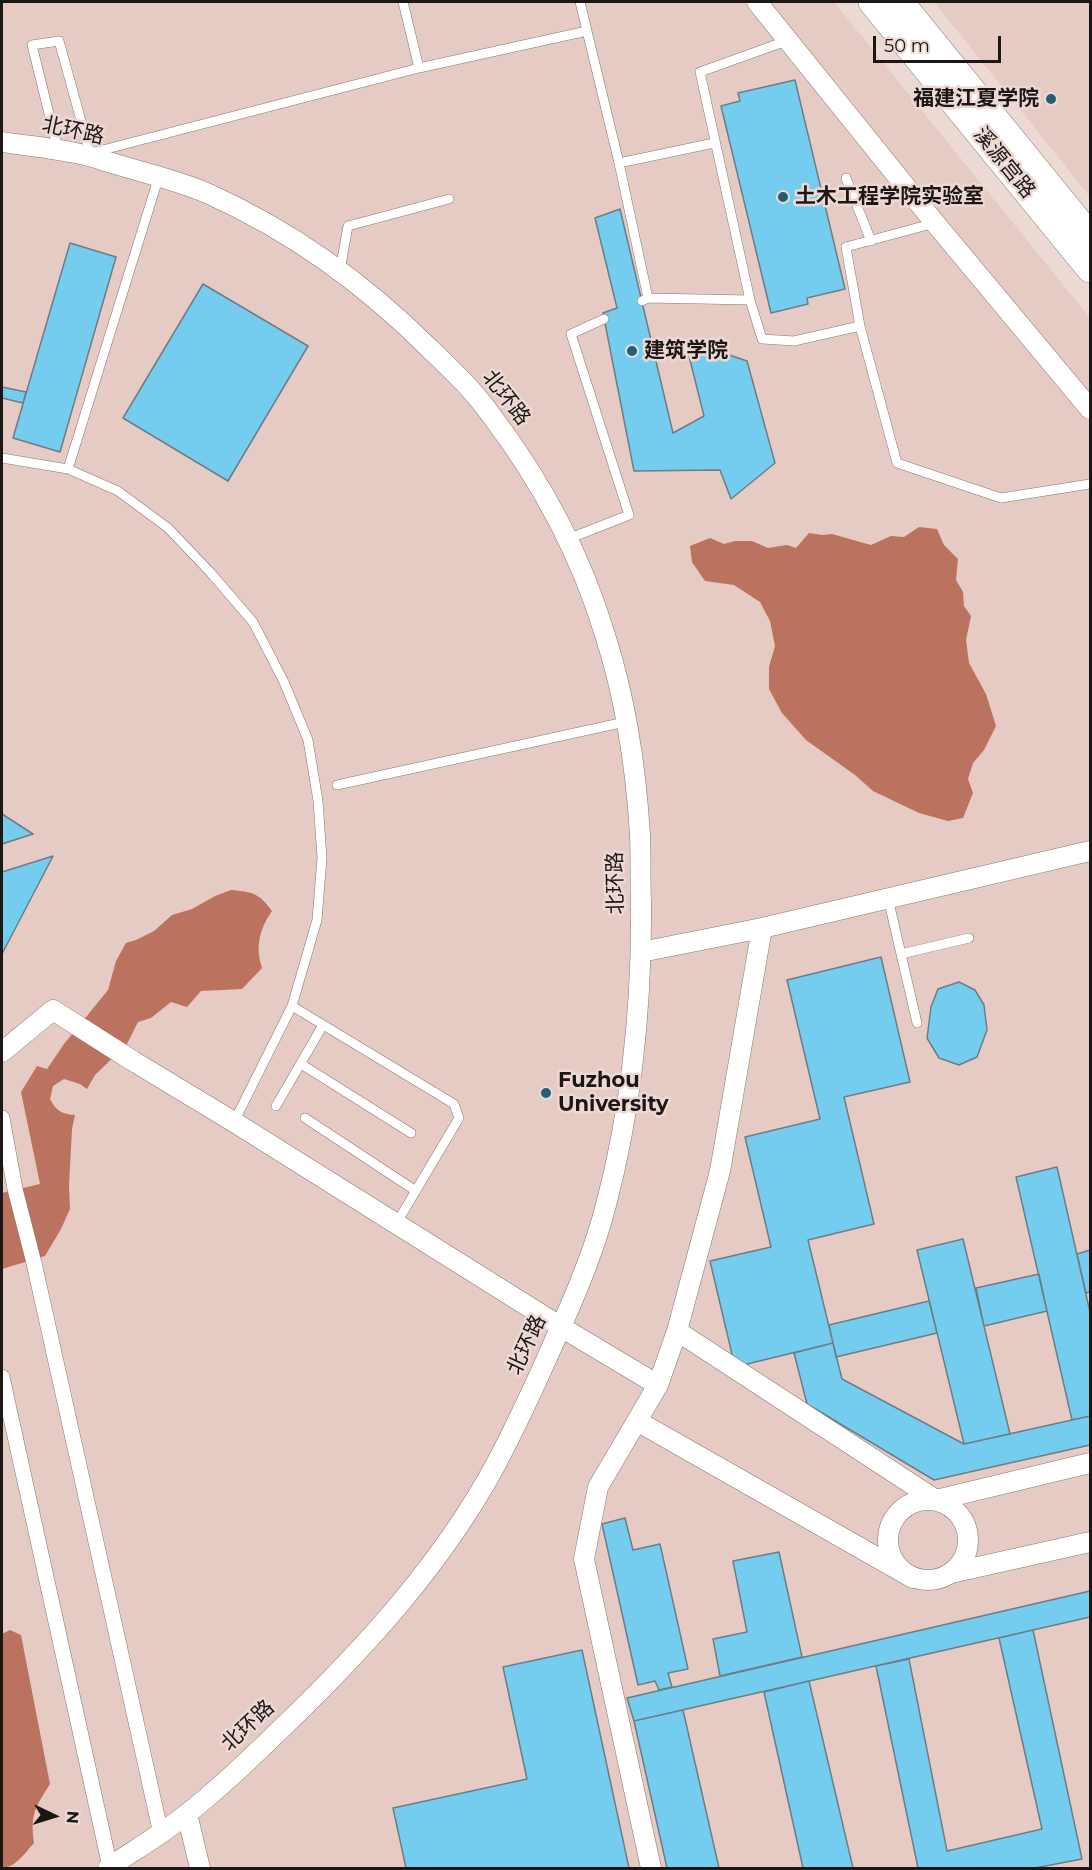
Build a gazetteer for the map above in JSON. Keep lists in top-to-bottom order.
{
  "streets": {
    "main road": ["溪源宫路"],
    "street": ["北环路"]
  },
  "places": [
    "福建江夏学院",
    "土木工程学院实验室",
    "建筑学院",
    "Fuzhou University"
  ],
  "scale_bar": "50 m",
  "north": "right"
}
